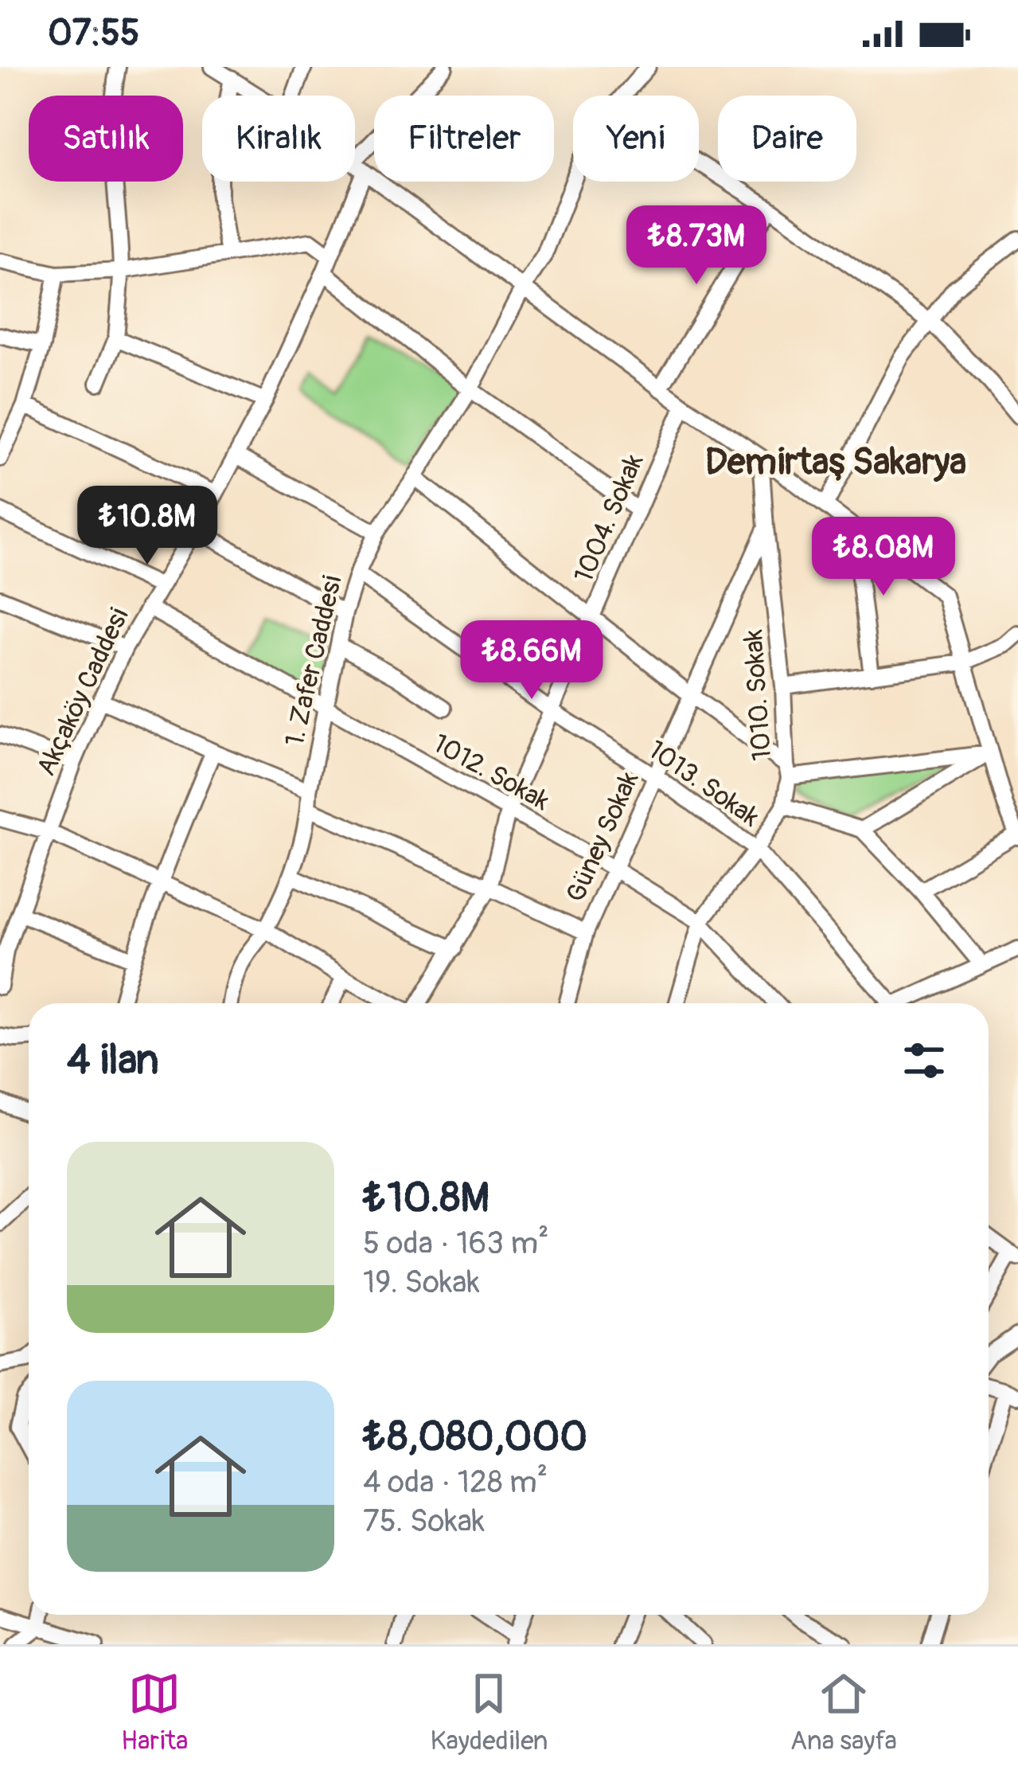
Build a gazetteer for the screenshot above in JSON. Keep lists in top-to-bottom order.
{
  "streets": {
    "street": [
      "1004. Sokak",
      "1. Zafer Caddesi",
      "Akçaköy Caddesi",
      "1010. Sokak",
      "1012. Sokak",
      "1013. Sokak",
      "Güney Sokak"
    ]
  },
  "crossings": [
    ["1004. Sokak", "1012. Sokak"],
    ["1004. Sokak", "1013. Sokak"],
    ["1. Zafer Caddesi", "1012. Sokak"],
    ["1. Zafer Caddesi", "1013. Sokak"],
    ["Akçaköy Caddesi", "1012. Sokak"],
    ["1010. Sokak", "1012. Sokak"],
    ["1010. Sokak", "1013. Sokak"],
    ["1010. Sokak", "Güney Sokak"],
    ["1012. Sokak", "Güney Sokak"],
    ["1013. Sokak", "Güney Sokak"]
  ],
  "districts": ["Demirtaş Sakarya"],
  "page": {
    "status": "07:55",
    "chip": [
      "Satılık",
      "Kiralık",
      "Filtreler",
      "Yeni",
      "Daire"
    ],
    "price": [
      "₺8.73M",
      "₺10.8M",
      "₺8.08M",
      "₺8.66M"
    ],
    "heading": "4 ilan",
    "list": [
      {
        "name": "₺10.8M",
        "note": "5 oda · 163 m² · 19. Sokak"
      },
      {
        "name": "₺8,080,000",
        "note": "4 oda · 128 m² · 75. Sokak"
      }
    ],
    "tabs": ["Harita", "Kaydedilen", "Ana sayfa"]
  }
}
